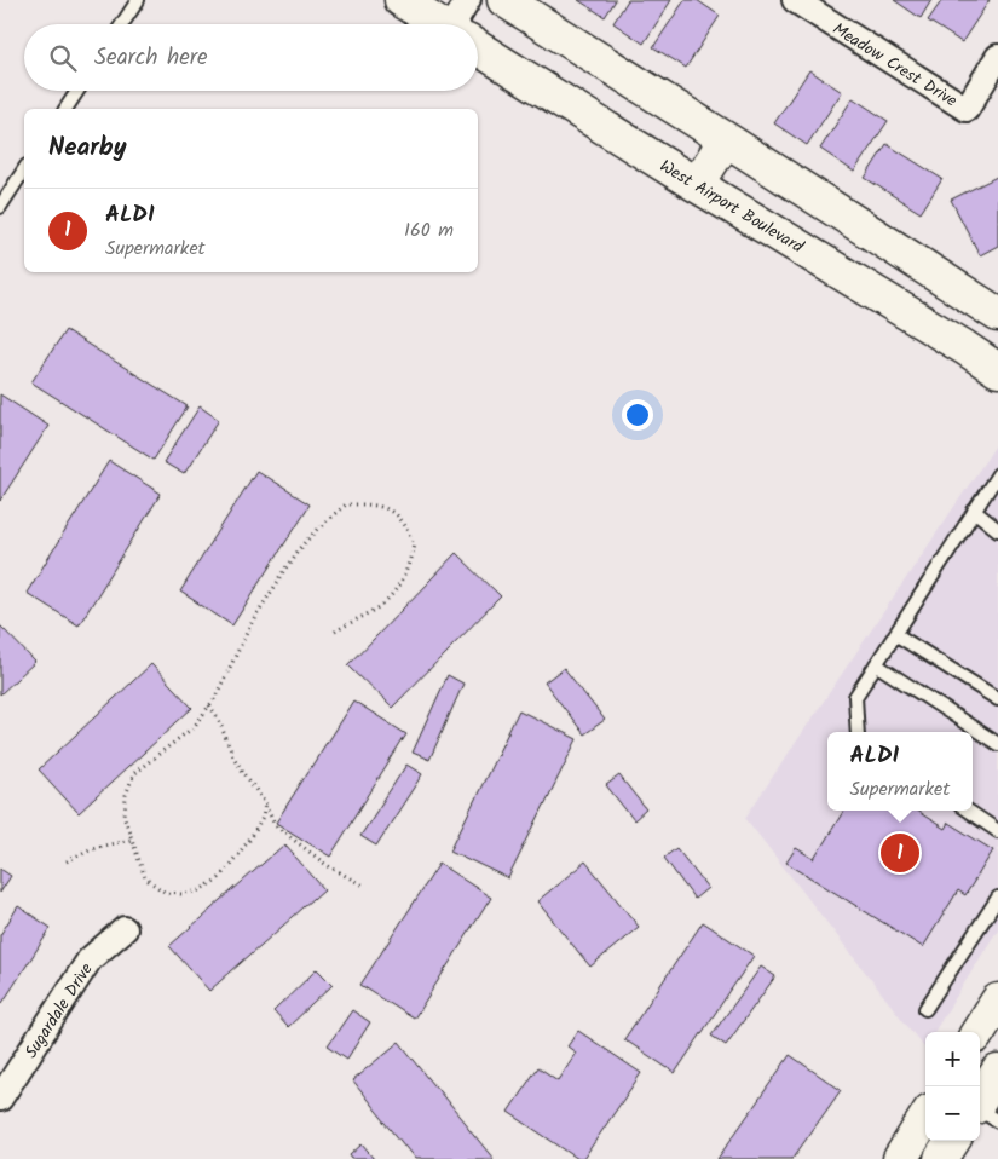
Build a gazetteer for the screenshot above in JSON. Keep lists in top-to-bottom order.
{
  "streets": {
    "main road": ["West Airport Boulevard"],
    "street": ["Meadow Crest Drive", "Sugardale Drive"]
  },
  "page": {
    "search": "Search here",
    "heading": "Nearby",
    "list": [
      {
        "mark": "1",
        "name": "ALDI",
        "note": "Supermarket",
        "value": "160 m"
      }
    ],
    "popup": ["ALDI", "Supermarket"],
    "pins": "1",
    "map_buttons": ["+", "−"]
  }
}
